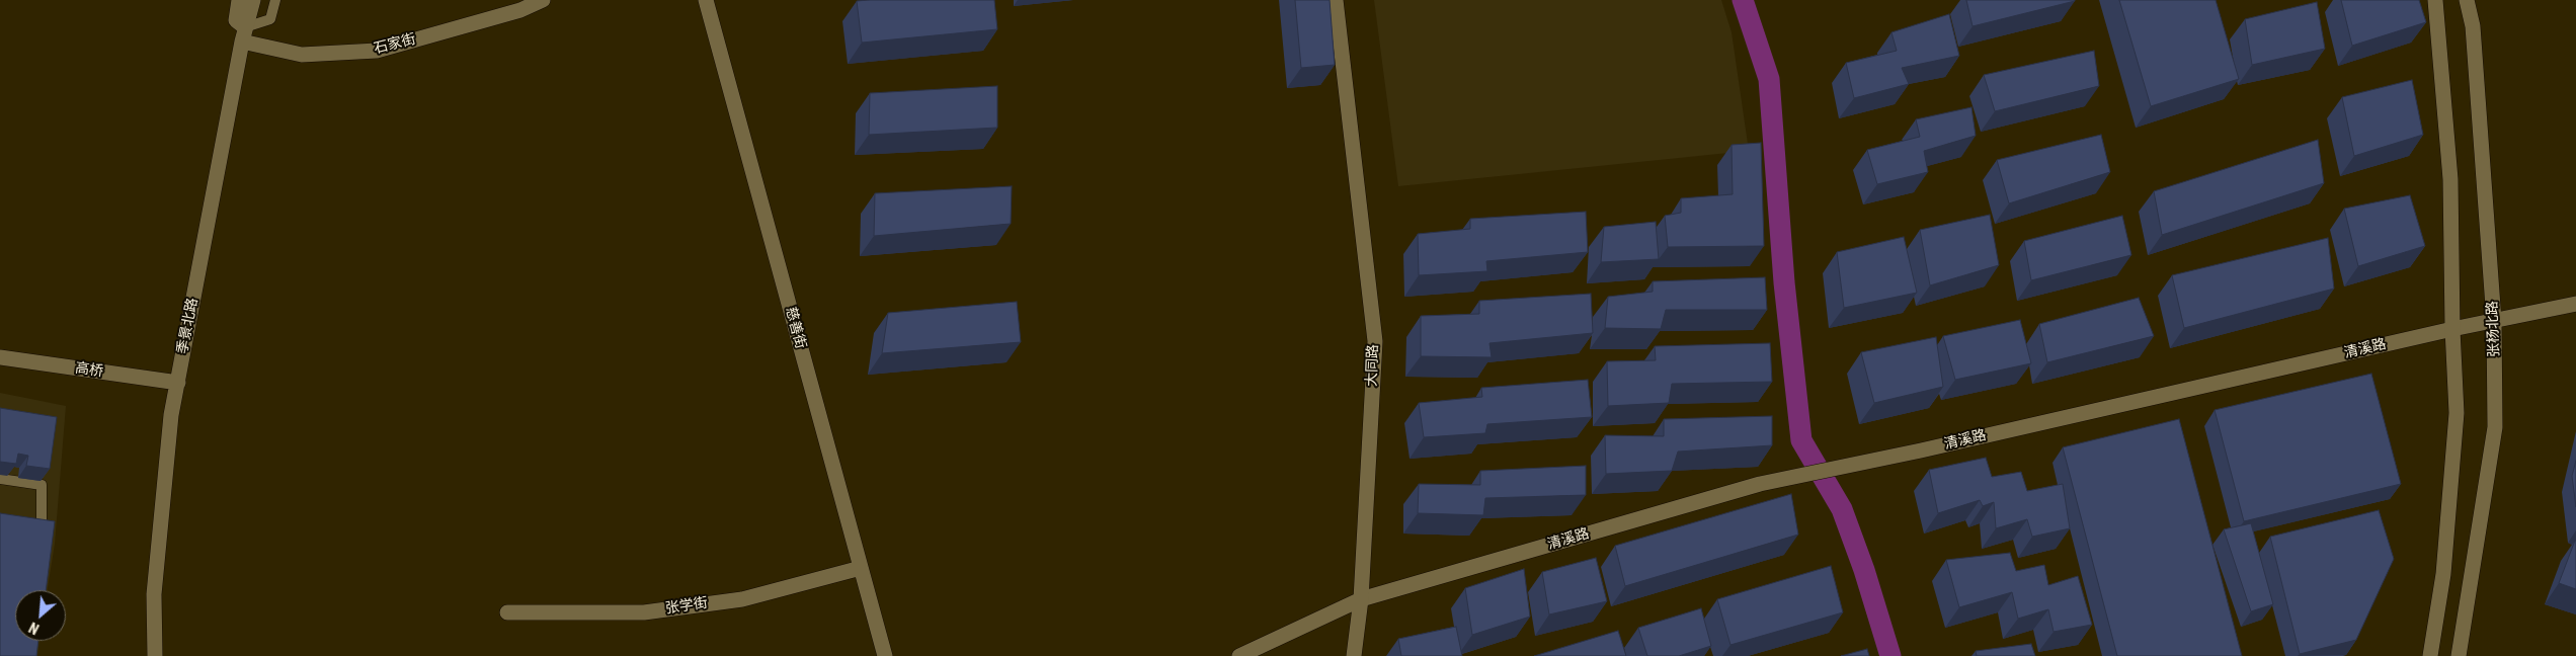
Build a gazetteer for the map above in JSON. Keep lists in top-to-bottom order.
{
  "streets": {
    "street": [
      "石家街",
      "季景北路",
      "慈善街",
      "张杨北路",
      "清溪路",
      "大同路",
      "高桥",
      "张学街"
    ]
  },
  "crossings": [
    ["石家街", "季景北路"],
    ["季景北路", "高桥"],
    ["慈善街", "张学街"],
    ["张杨北路", "清溪路"],
    ["清溪路", "大同路"]
  ],
  "north": "bottom left"
}
